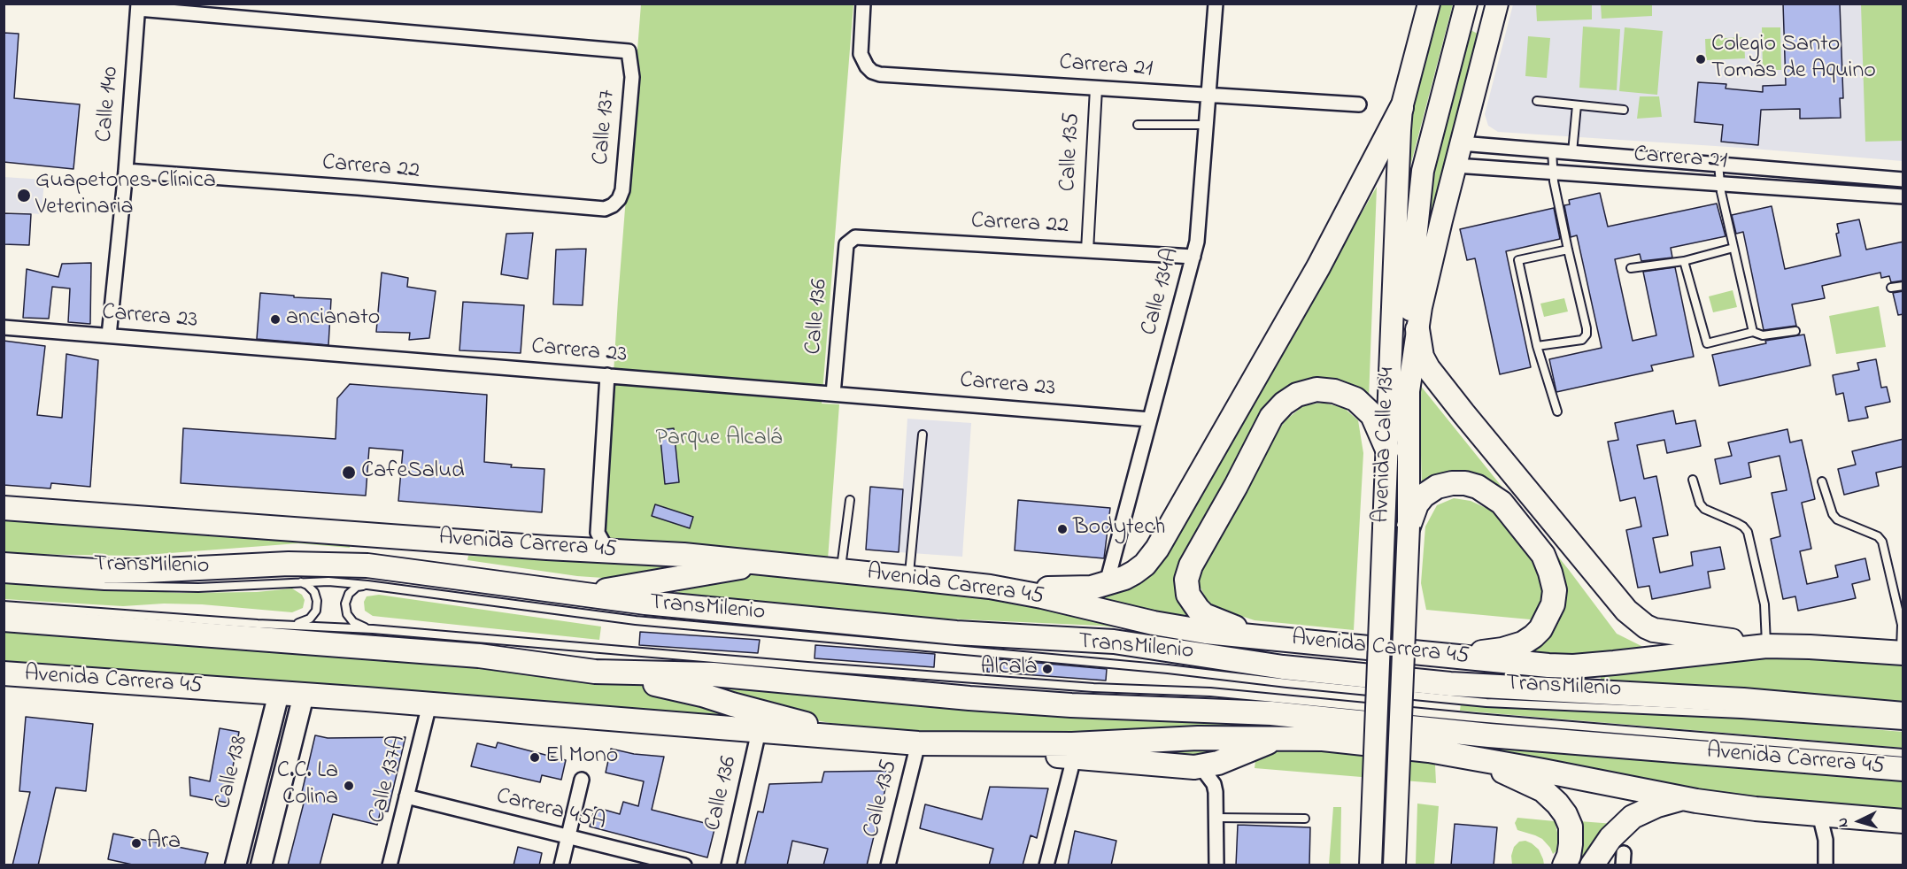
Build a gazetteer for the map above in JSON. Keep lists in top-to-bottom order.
{
  "streets": {
    "highway": ["Avenida Carrera 45"],
    "main road": ["Avenida Calle 134", "Calle 138"],
    "street": [
      "Carrera 21",
      "Calle 140",
      "Calle 137",
      "Calle 135",
      "Carrera 22",
      "Calle 134A",
      "Calle 136",
      "Carrera 23",
      "Calle 137A",
      "Carrera 45A"
    ],
    "lane": ["TransMilenio"]
  },
  "crossings": [
    ["Carrera 21", "Calle 135"],
    ["Carrera 21", "Calle 134A"],
    ["Carrera 21", "Avenida Calle 134"],
    ["Calle 140", "Calle 137"],
    ["Calle 140", "Carrera 22"],
    ["Calle 140", "Carrera 23"],
    ["Calle 137", "Carrera 22"],
    ["Calle 135", "Carrera 22"],
    ["Calle 135", "Avenida Carrera 45"],
    ["Carrera 22", "Calle 134A"],
    ["Carrera 22", "Calle 136"],
    ["Calle 134A", "Carrera 23"],
    ["Calle 136", "Carrera 23"],
    ["Calle 136", "Avenida Carrera 45"],
    ["Avenida Carrera 45", "Calle 138"],
    ["Avenida Carrera 45", "Calle 137A"],
    ["Calle 137A", "Carrera 45A"]
  ],
  "parks": ["Parque Alcalá"],
  "places": [
    "Colegio Santo Tomás de Aquino",
    "Guapetones Clínica Veterinaria",
    "ancianato",
    "CafeSalud",
    "Bodytech",
    "Alcalá",
    "El Mono",
    "C.C. La Colina",
    "Ara"
  ],
  "north": "left"
}
